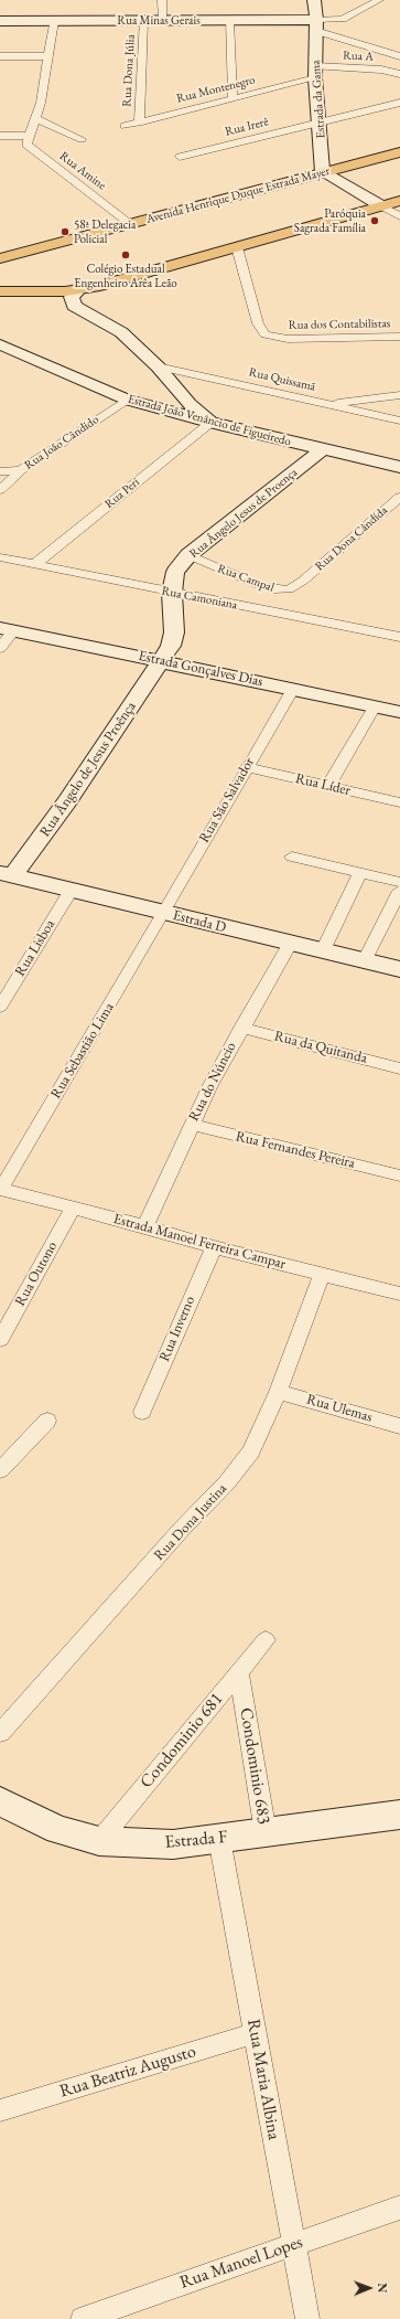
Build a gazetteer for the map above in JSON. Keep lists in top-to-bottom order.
{
  "streets": {
    "main road": ["Avenida Henrique Duque Estrada Mayer"],
    "street": [
      "Rua Minas Gerais",
      "Rua A",
      "Rua Dona Júlia",
      "Rua Montenegro",
      "Estrada da Gama",
      "Rua Irerê",
      "Rua Amine",
      "Rua dos Contabilistas",
      "Rua Quissamã",
      "Estrada João Venâncio de Figueiredo",
      "Rua João Cândido",
      "Rua Peri",
      "Rua Ângelo Jesus de Proença",
      "Rua Dona Cândida",
      "Rua Campal",
      "Rua Camoniana",
      "Estrada Gonçalves Dias",
      "Rua Ângelo de Jesus Proênça",
      "Rua Líder",
      "Rua São Salvador",
      "Estrada D",
      "Rua Lisboa",
      "Rua da Quitanda",
      "Rua Sebastião Lima",
      "Rua do Núncio",
      "Rua Fernandes Pereira",
      "Estrada Manoel Ferreira Campar",
      "Rua Outono",
      "Rua Inverno",
      "Rua Ulemas",
      "Rua Dona Justina",
      "Condominio 681",
      "Condominio 683",
      "Estrada F",
      "Rua Beatriz Augusto",
      "Rua Maria Albina",
      "Rua Manoel Lopes"
    ]
  },
  "crossings": [
    ["Rua Minas Gerais", "Rua Dona Júlia"],
    ["Rua Minas Gerais", "Estrada da Gama"],
    ["Rua A", "Rua Montenegro"],
    ["Rua A", "Estrada da Gama"],
    ["Rua Dona Júlia", "Rua Montenegro"],
    ["Rua Montenegro", "Estrada da Gama"],
    ["Estrada da Gama", "Rua Irerê"],
    ["Estrada da Gama", "Avenida Henrique Duque Estrada Mayer"],
    ["Rua Amine", "Avenida Henrique Duque Estrada Mayer"],
    ["Estrada João Venâncio de Figueiredo", "Rua João Cândido"],
    ["Estrada João Venâncio de Figueiredo", "Rua Peri"],
    ["Estrada João Venâncio de Figueiredo", "Rua Ângelo Jesus de Proença"],
    ["Rua Peri", "Rua Camoniana"],
    ["Rua Ângelo Jesus de Proença", "Rua Campal"],
    ["Rua Ângelo Jesus de Proença", "Rua Camoniana"],
    ["Rua Ângelo Jesus de Proença", "Estrada Gonçalves Dias"],
    ["Rua Ângelo Jesus de Proença", "Rua Ângelo de Jesus Proênça"],
    ["Rua Dona Cândida", "Rua Campal"],
    ["Estrada Gonçalves Dias", "Rua Ângelo de Jesus Proênça"],
    ["Estrada Gonçalves Dias", "Rua São Salvador"],
    ["Rua Ângelo de Jesus Proênça", "Estrada D"],
    ["Rua Líder", "Rua São Salvador"],
    ["Rua São Salvador", "Estrada D"],
    ["Rua São Salvador", "Rua Sebastião Lima"],
    ["Estrada D", "Rua Lisboa"],
    ["Estrada D", "Rua Sebastião Lima"],
    ["Estrada D", "Rua do Núncio"],
    ["Rua da Quitanda", "Rua do Núncio"],
    ["Rua Sebastião Lima", "Estrada Manoel Ferreira Campar"],
    ["Rua do Núncio", "Rua Fernandes Pereira"],
    ["Rua do Núncio", "Estrada Manoel Ferreira Campar"],
    ["Estrada Manoel Ferreira Campar", "Rua Outono"],
    ["Estrada Manoel Ferreira Campar", "Rua Inverno"],
    ["Estrada Manoel Ferreira Campar", "Rua Dona Justina"],
    ["Rua Ulemas", "Rua Dona Justina"],
    ["Condominio 681", "Condominio 683"],
    ["Condominio 681", "Estrada F"],
    ["Condominio 683", "Estrada F"],
    ["Estrada F", "Rua Maria Albina"],
    ["Rua Beatriz Augusto", "Rua Maria Albina"],
    ["Rua Maria Albina", "Rua Manoel Lopes"]
  ],
  "places": ["Paróquia Sagrada Família", "58ª Delegacia Policial", "Colégio Estadual Engenheiro Arêa Leão"],
  "north": "right"
}
